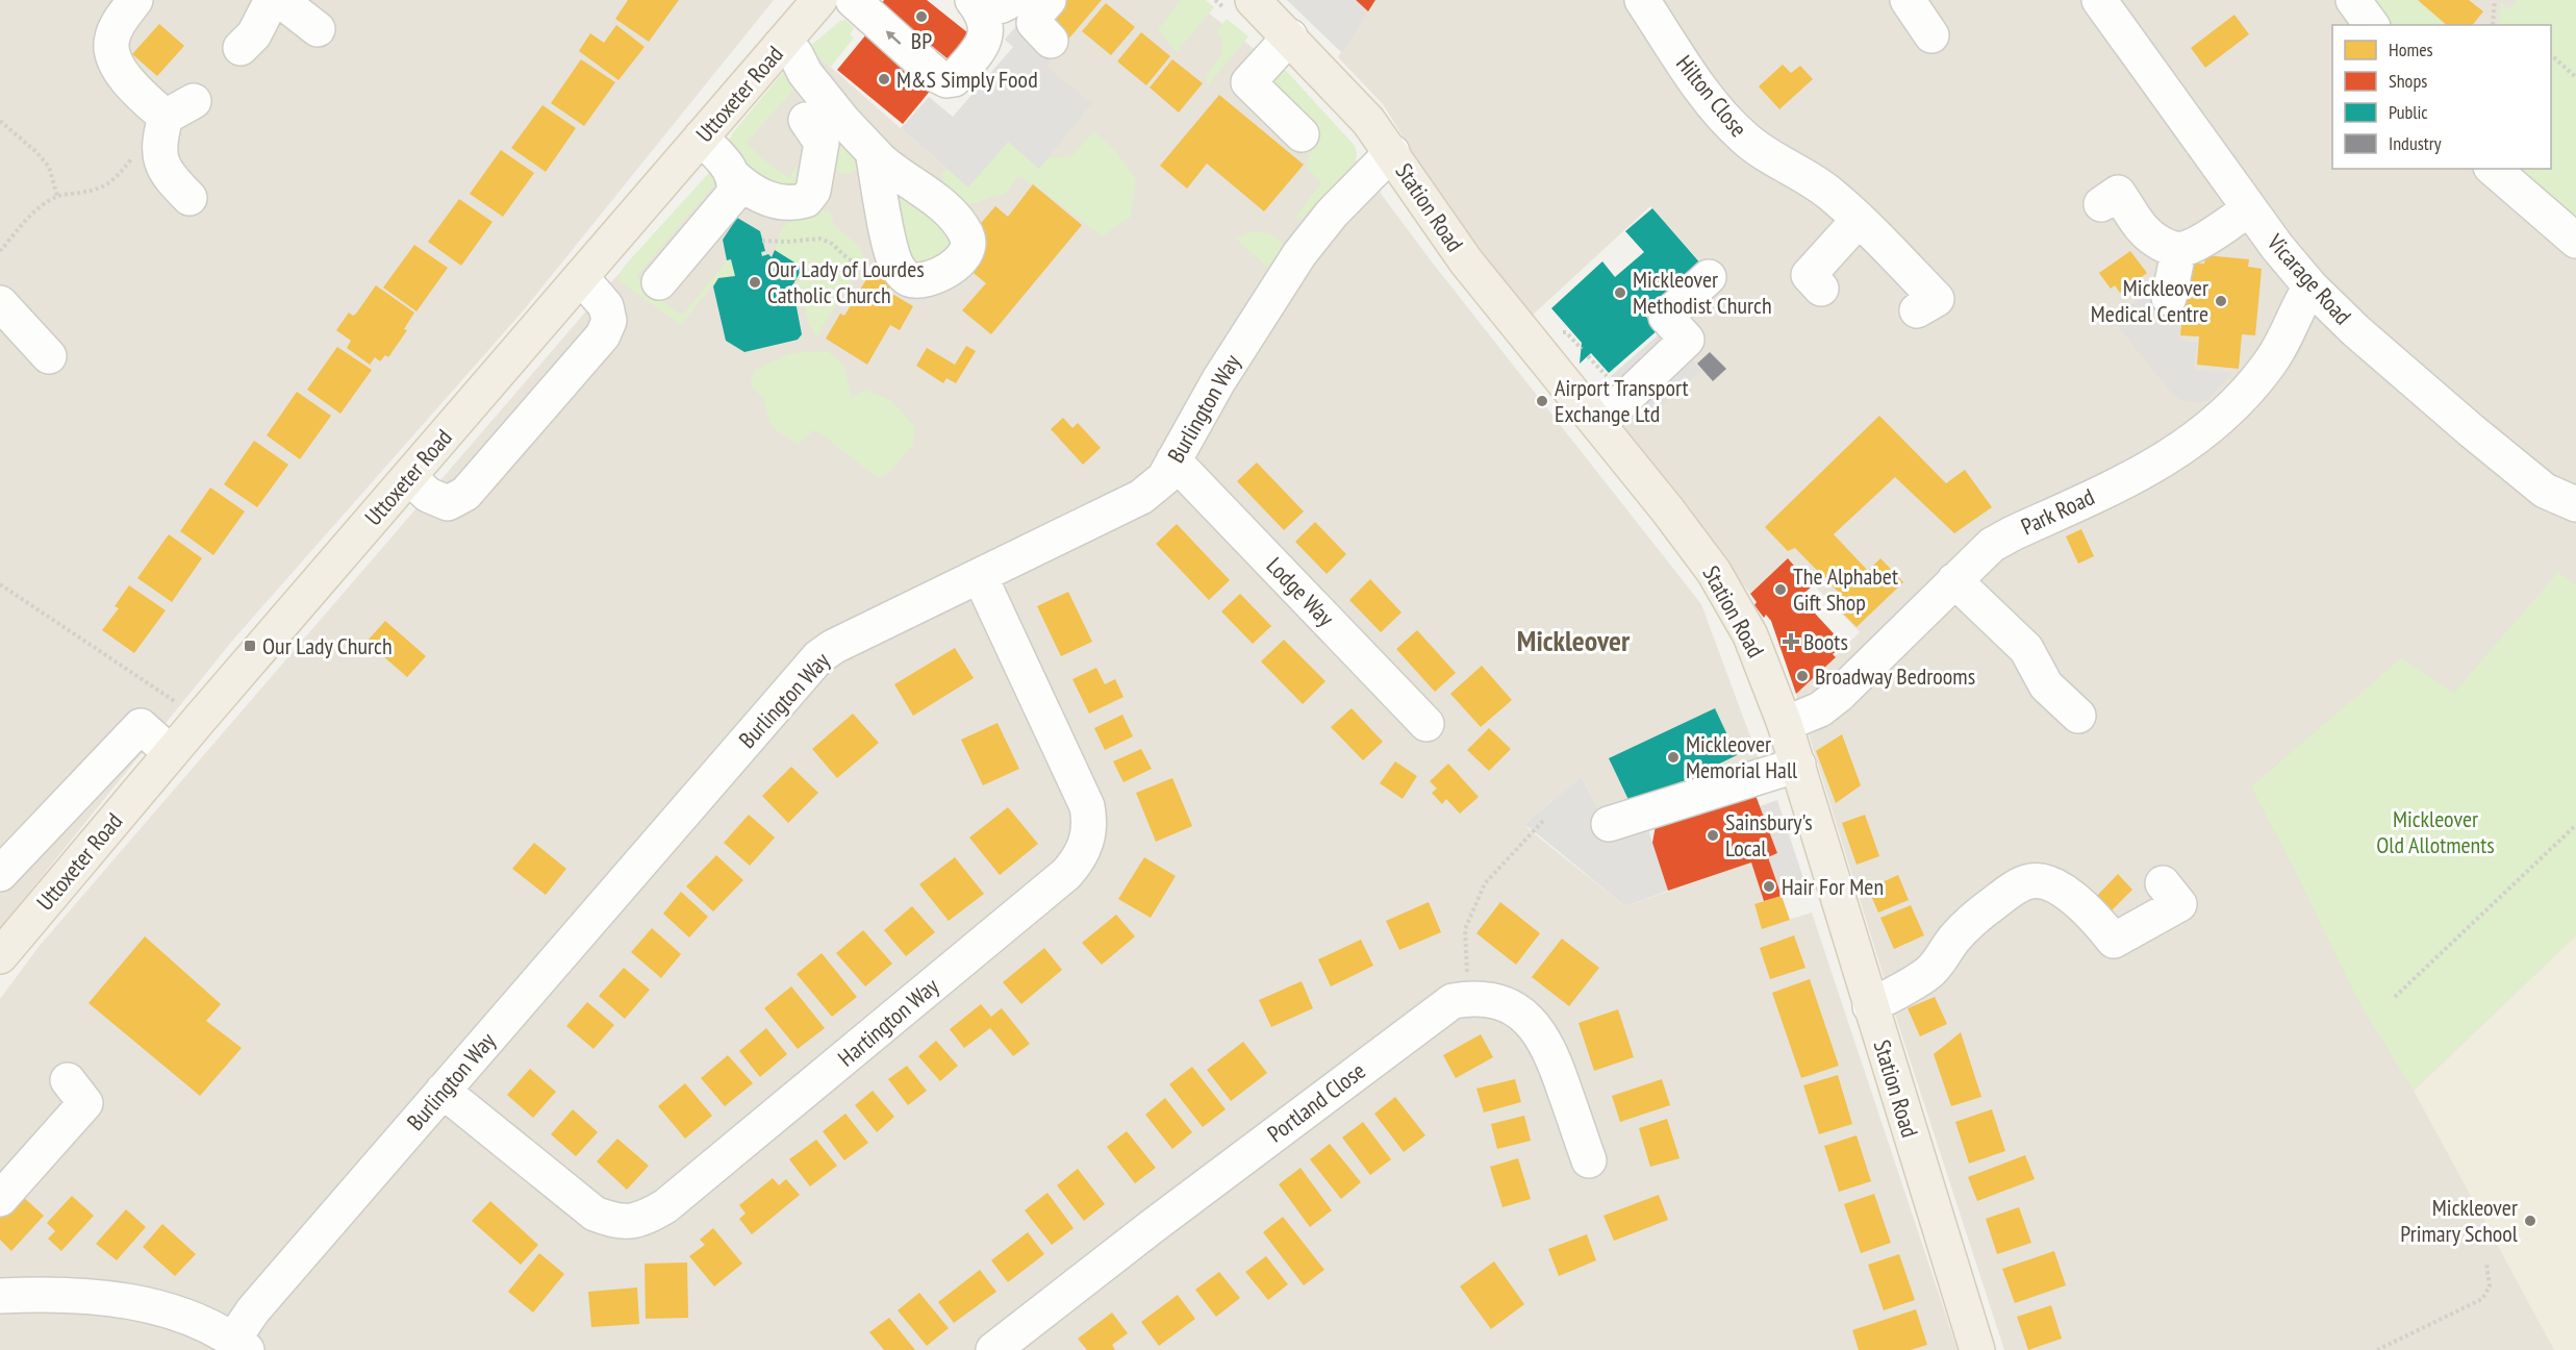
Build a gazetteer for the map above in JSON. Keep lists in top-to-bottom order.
{
  "streets": {
    "main road": ["Uttoxeter Road", "Station Road"],
    "street": [
      "Hilton Close",
      "Vicarage Road",
      "Burlington Way",
      "Park Road",
      "Lodge Way",
      "Hartington Way",
      "Portland Close"
    ]
  },
  "crossings": [
    ["Station Road", "Burlington Way"],
    ["Station Road", "Park Road"],
    ["Vicarage Road", "Park Road"],
    ["Burlington Way", "Lodge Way"],
    ["Burlington Way", "Hartington Way"]
  ],
  "districts": ["Mickleover"],
  "parks": ["Mickleover Old Allotments"],
  "places": {
    "other": [
      "BP",
      "M&S Simply Food",
      "Our Lady of Lourdes Catholic Church",
      "Mickleover Methodist Church",
      "Mickleover Medical Centre",
      "Airport Transport Exchange Ltd",
      "The Alphabet Gift Shop",
      "Broadway Bedrooms",
      "Mickleover Memorial Hall",
      "Sainsbury's Local",
      "Hair For Men",
      "Mickleover Primary School"
    ],
    "health": ["Boots"],
    "transit": ["Our Lady Church"]
  },
  "legend": [
    "Homes",
    "Shops",
    "Public",
    "Industry"
  ]
}
